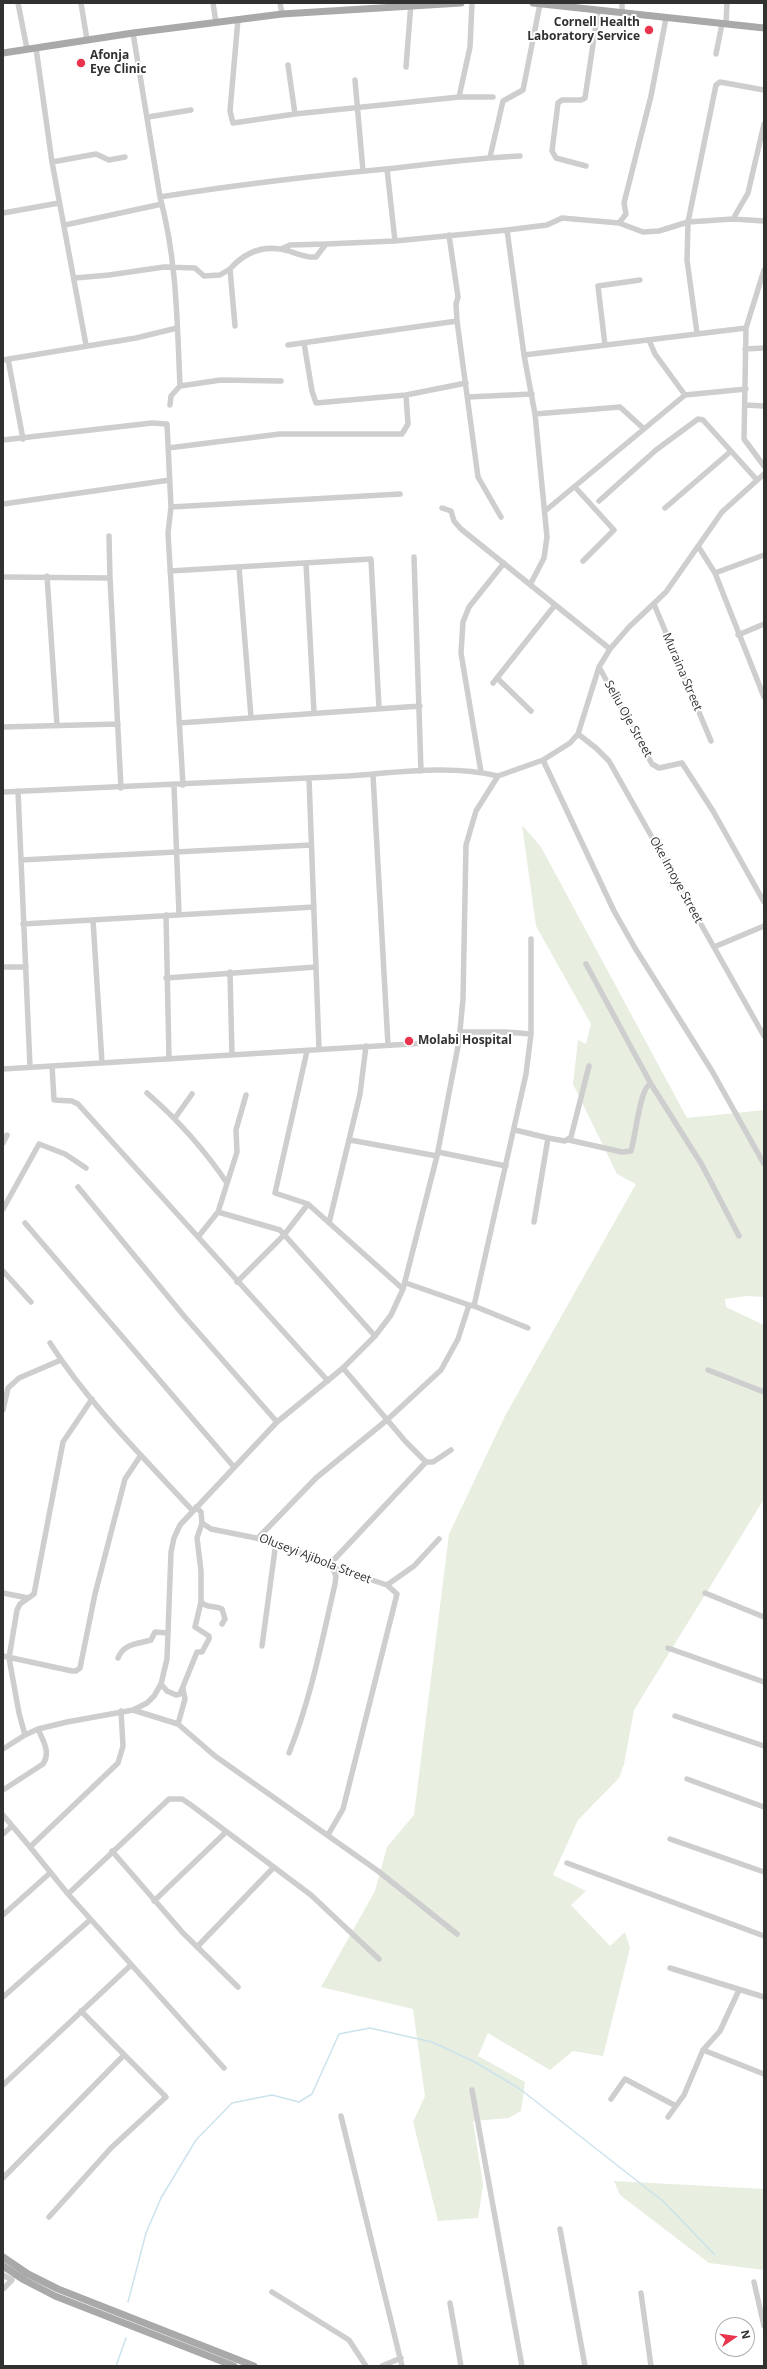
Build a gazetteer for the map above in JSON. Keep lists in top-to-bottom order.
{
  "streets": {
    "street": [
      "Muraina Street",
      "Seliu Oje Street",
      "Oke Imoye Street",
      "Oluseyi Ajibola Street"
    ]
  },
  "places": ["Cornell Health Laboratory Service", "Afonja Eye Clinic", "Molabi Hospital"],
  "north": "right"
}
